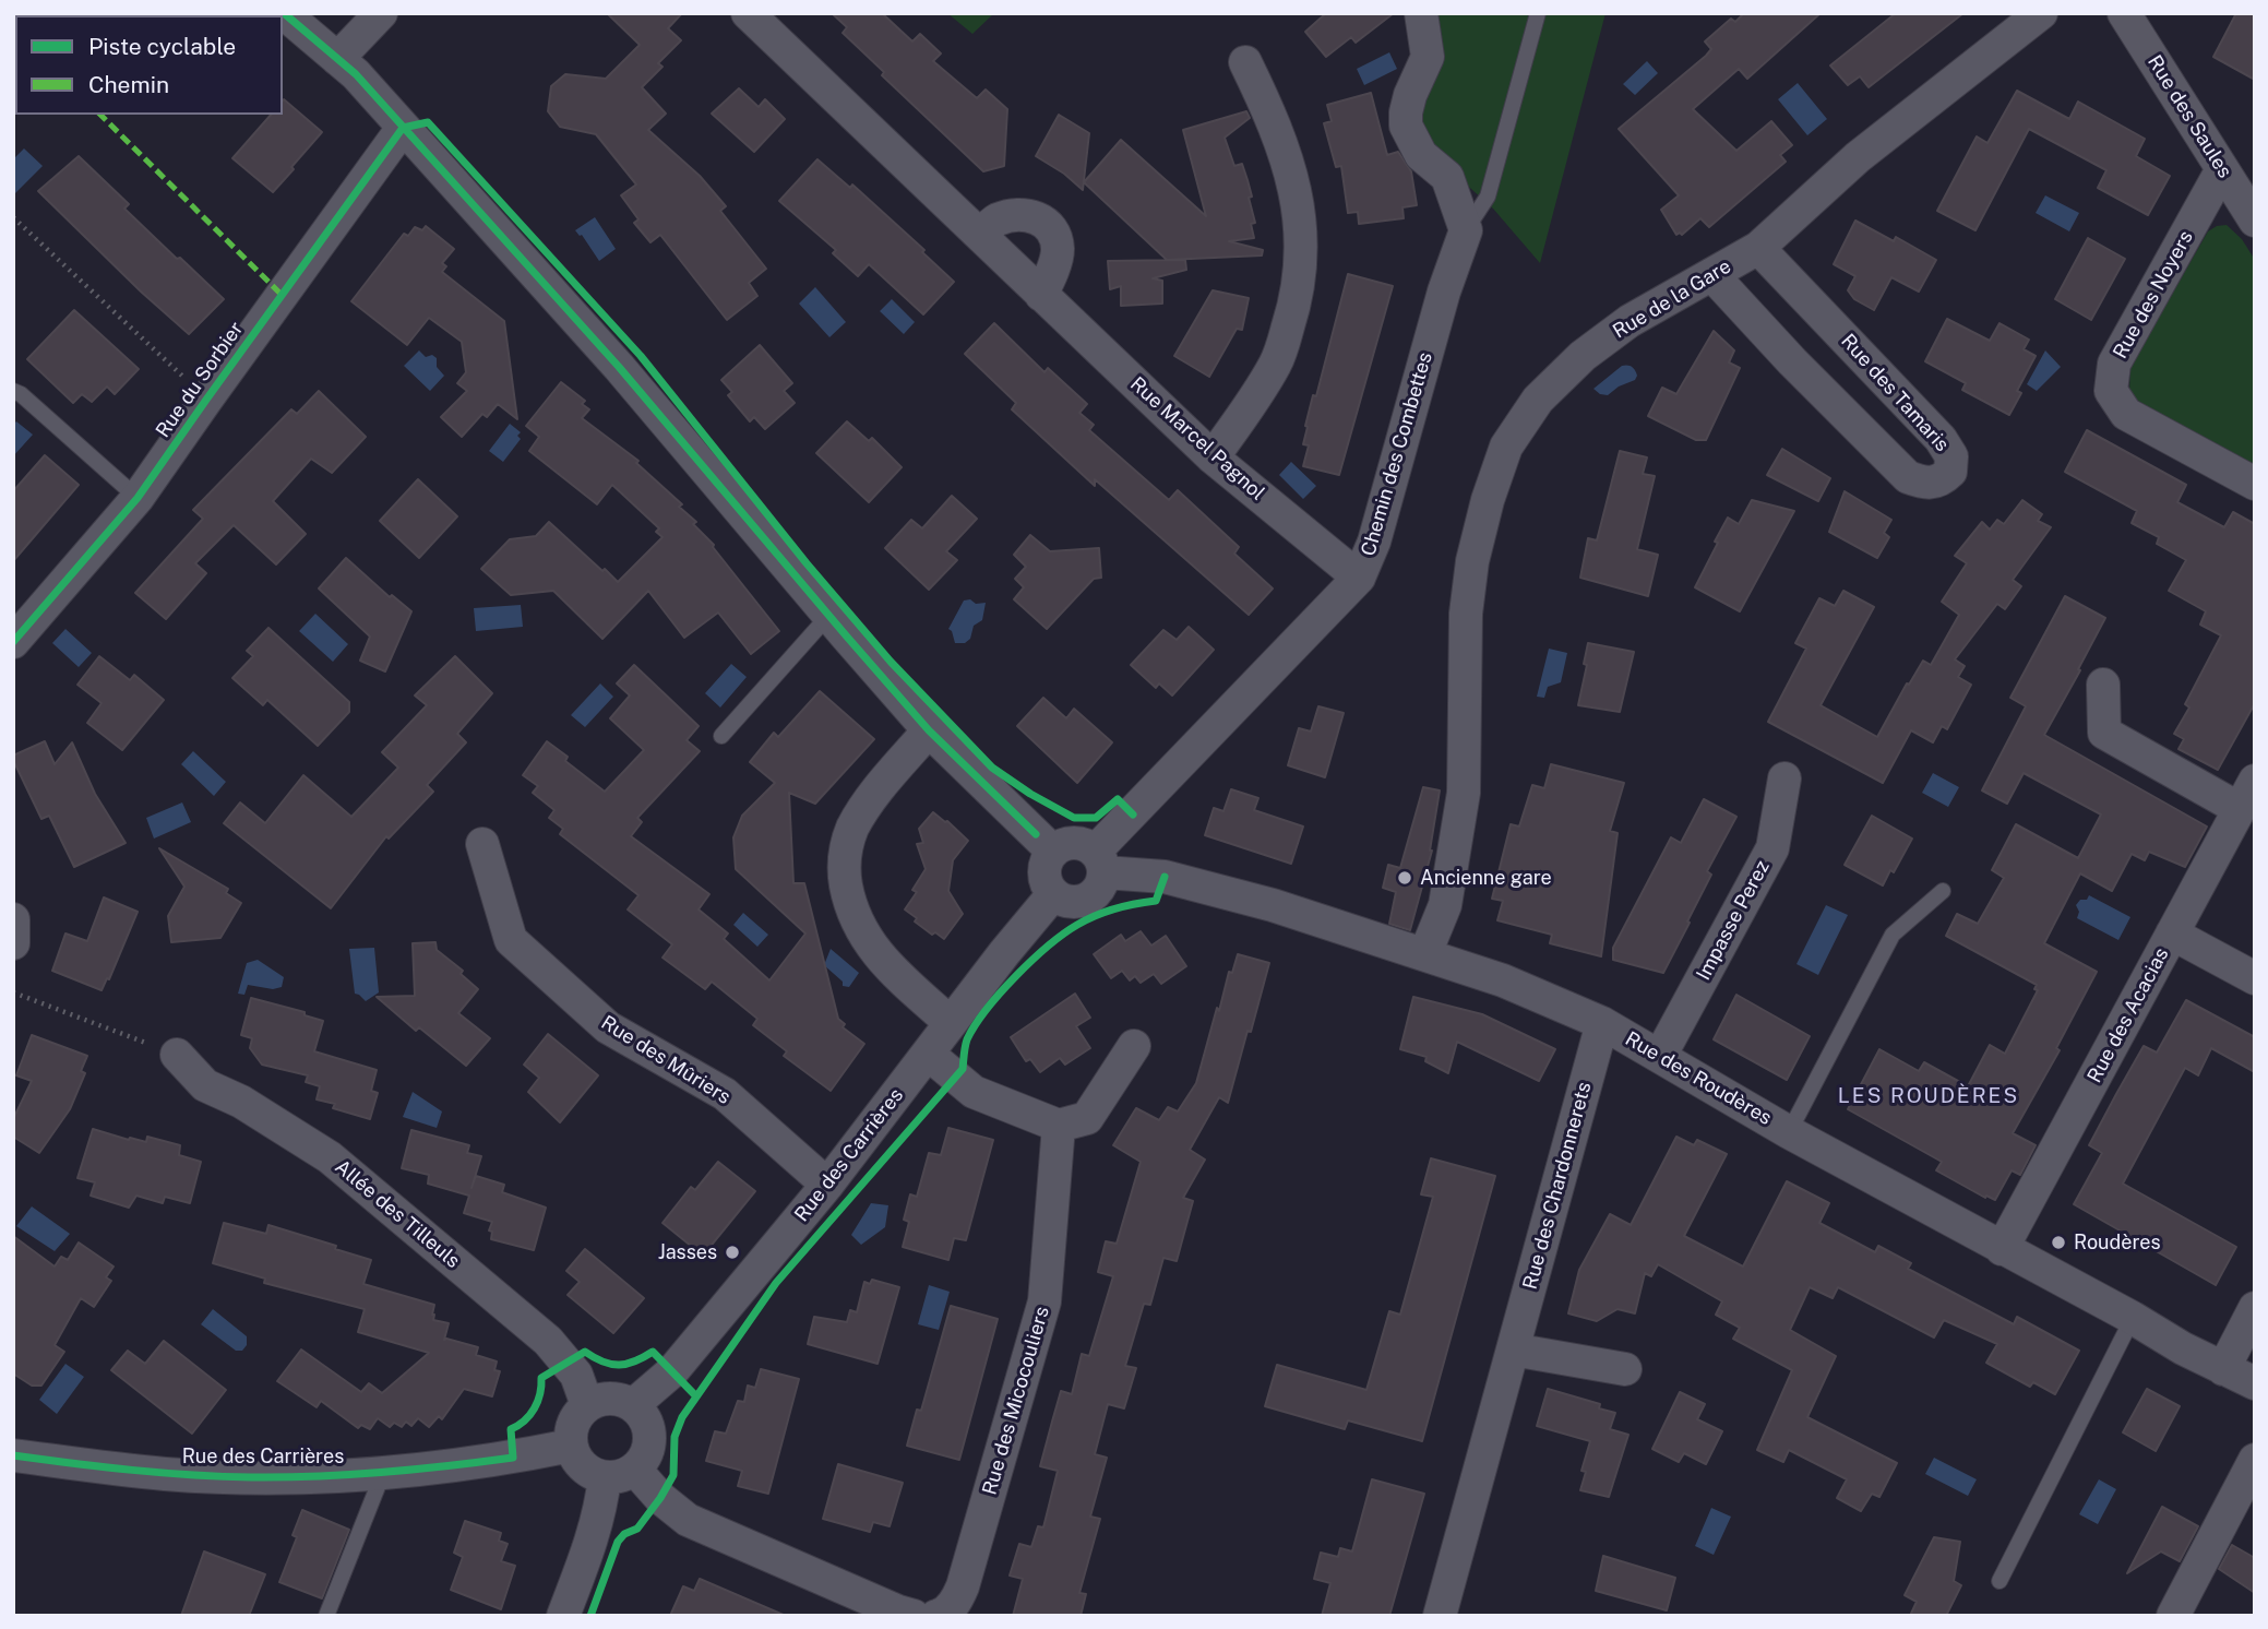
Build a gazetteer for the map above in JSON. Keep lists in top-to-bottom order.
{
  "streets": {
    "street": [
      "Rue des Saules",
      "Rue des Noyers",
      "Rue de la Gare",
      "Rue du Sorbier",
      "Rue des Tamaris",
      "Rue Marcel Pagnol",
      "Chemin des Combettes",
      "Impasse Perez",
      "Rue des Acacias",
      "Rue des Mûriers",
      "Rue des Roudères",
      "Rue des Carrières",
      "Rue des Chardonnerets",
      "Allée des Tilleuls",
      "Rue des Micocouliers"
    ]
  },
  "crossings": [
    ["Rue des Saules", "Rue des Noyers"],
    ["Rue de la Gare", "Rue des Tamaris"],
    ["Rue de la Gare", "Rue des Roudères"],
    ["Rue Marcel Pagnol", "Chemin des Combettes"],
    ["Chemin des Combettes", "Rue des Roudères"],
    ["Chemin des Combettes", "Rue des Carrières"],
    ["Impasse Perez", "Rue des Roudères"],
    ["Rue des Acacias", "Rue des Roudères"],
    ["Rue des Mûriers", "Rue des Carrières"],
    ["Rue des Roudères", "Rue des Carrières"],
    ["Rue des Roudères", "Rue des Chardonnerets"],
    ["Rue des Carrières", "Allée des Tilleuls"]
  ],
  "districts": ["LES ROUDÈRES"],
  "places": ["Ancienne gare", "Roudères", "Jasses"],
  "legend": ["Piste cyclable", "Chemin"]
}
